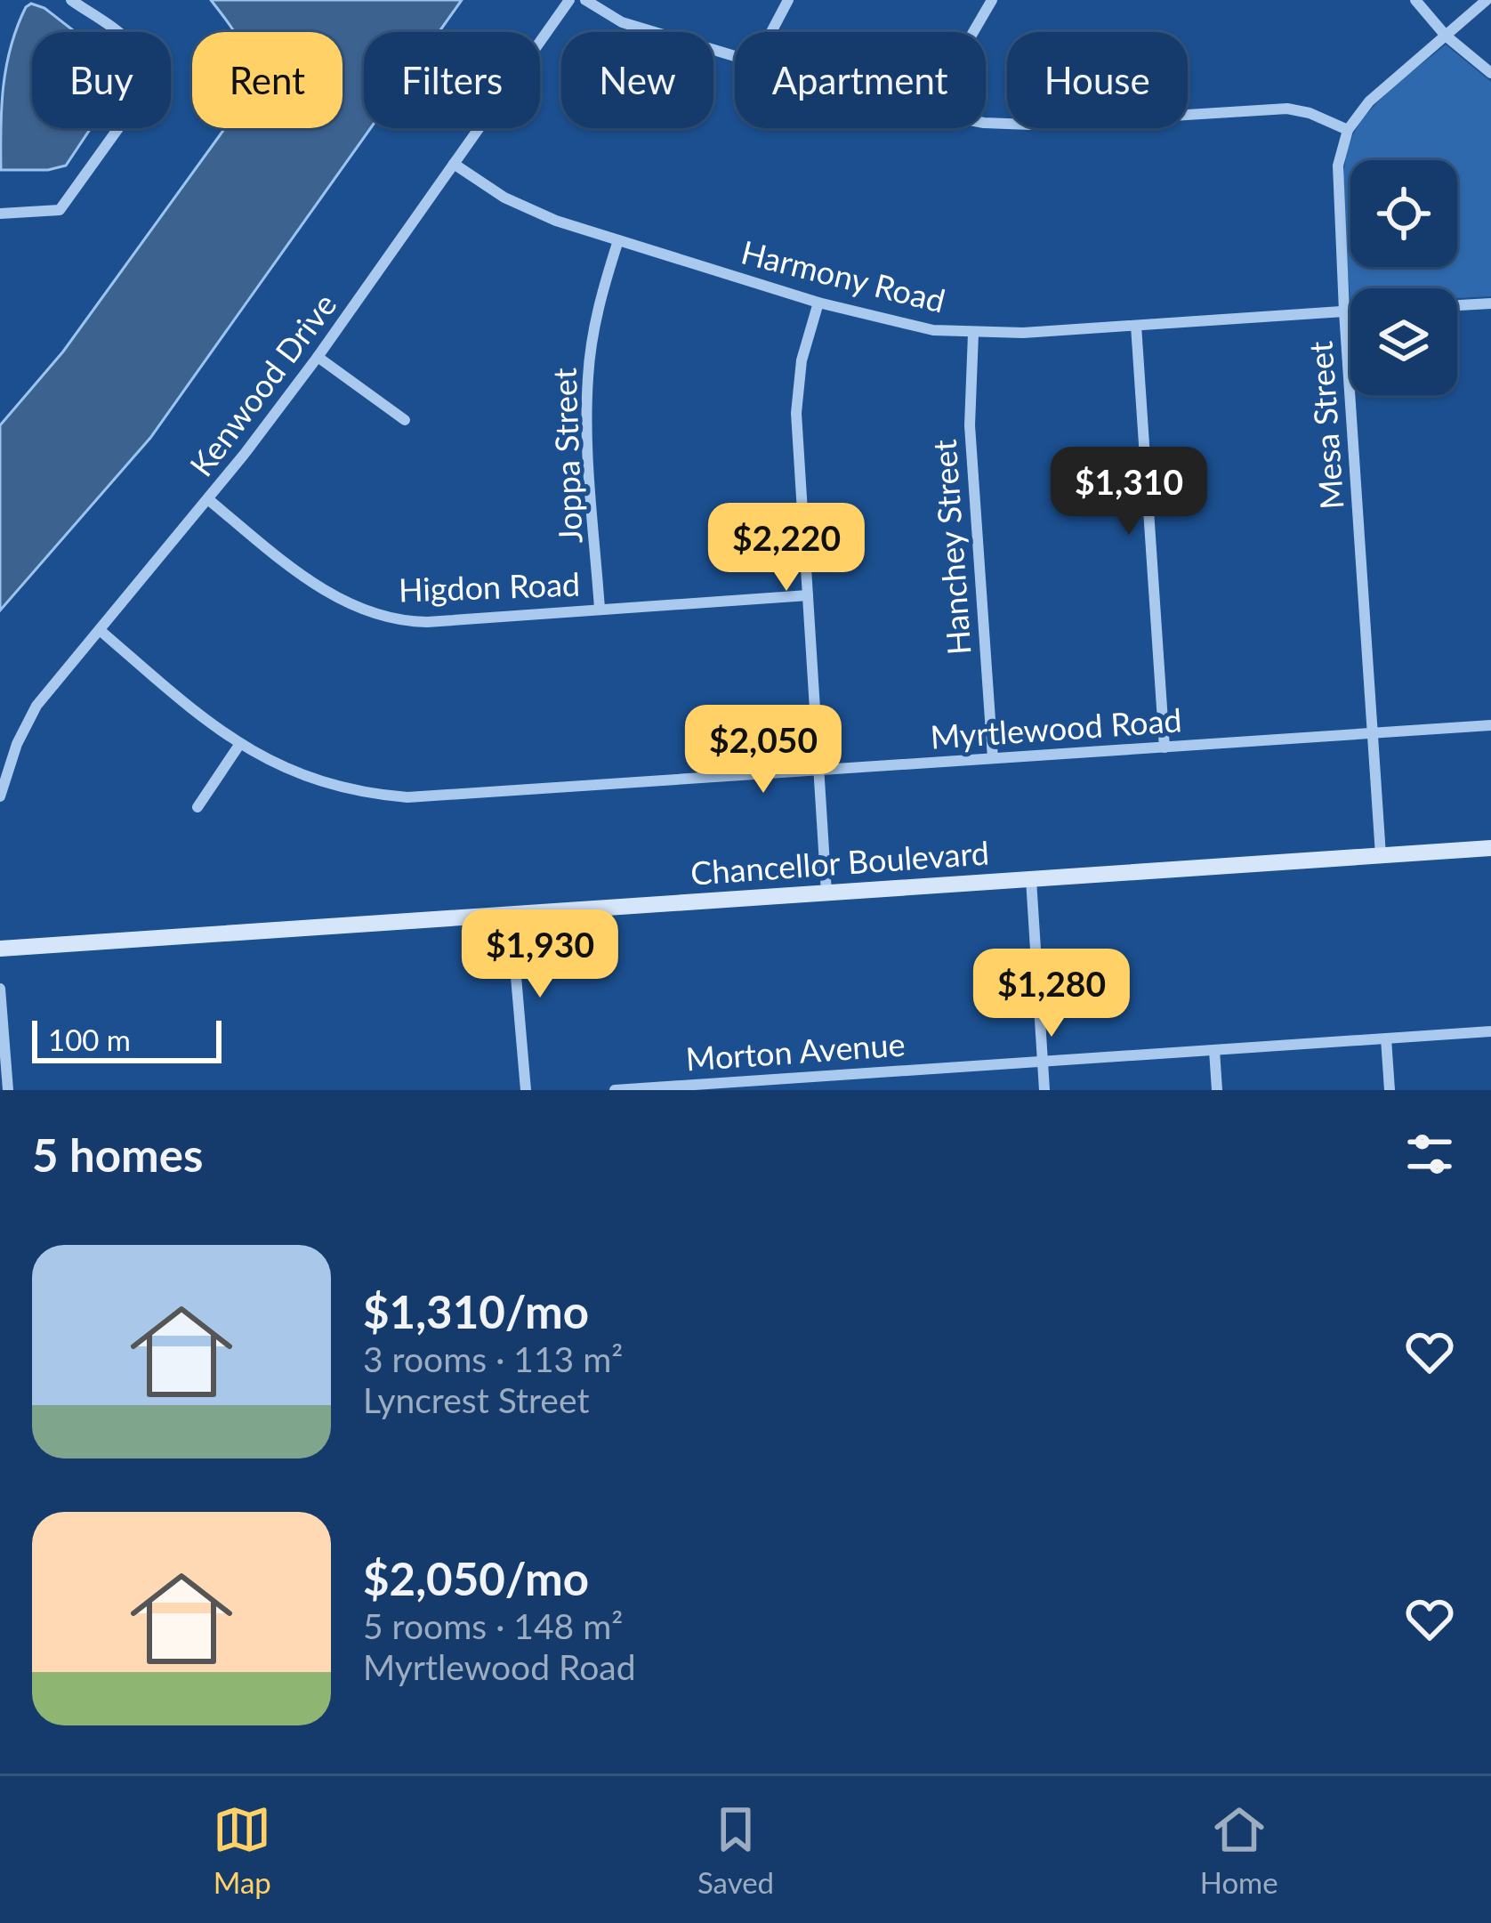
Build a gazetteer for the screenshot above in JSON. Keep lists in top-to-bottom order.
{
  "streets": {
    "street": [
      "Harmony Road",
      "Kenwood Drive",
      "Mesa Street",
      "Joppa Street",
      "Hanchey Street",
      "Higdon Road",
      "Myrtlewood Road",
      "Chancellor Boulevard",
      "Morton Avenue"
    ]
  },
  "crossings": [
    ["Harmony Road", "Kenwood Drive"],
    ["Harmony Road", "Mesa Street"],
    ["Harmony Road", "Joppa Street"],
    ["Harmony Road", "Hanchey Street"],
    ["Kenwood Drive", "Higdon Road"],
    ["Kenwood Drive", "Myrtlewood Road"],
    ["Mesa Street", "Myrtlewood Road"],
    ["Mesa Street", "Chancellor Boulevard"],
    ["Joppa Street", "Higdon Road"],
    ["Hanchey Street", "Myrtlewood Road"]
  ],
  "scale_bar": "100 m",
  "page": {
    "chip": [
      "Buy",
      "Rent",
      "Filters",
      "New",
      "Apartment",
      "House"
    ],
    "price": [
      "$1,310",
      "$2,220",
      "$2,050",
      "$1,930",
      "$1,280"
    ],
    "scale": "100 m",
    "heading": "5 homes",
    "list": [
      {
        "name": "$1,310/mo",
        "note": "3 rooms · 113 m² · Lyncrest Street"
      },
      {
        "name": "$2,050/mo",
        "note": "5 rooms · 148 m² · Myrtlewood Road"
      }
    ],
    "tabs": ["Map", "Saved", "Home"]
  }
}
